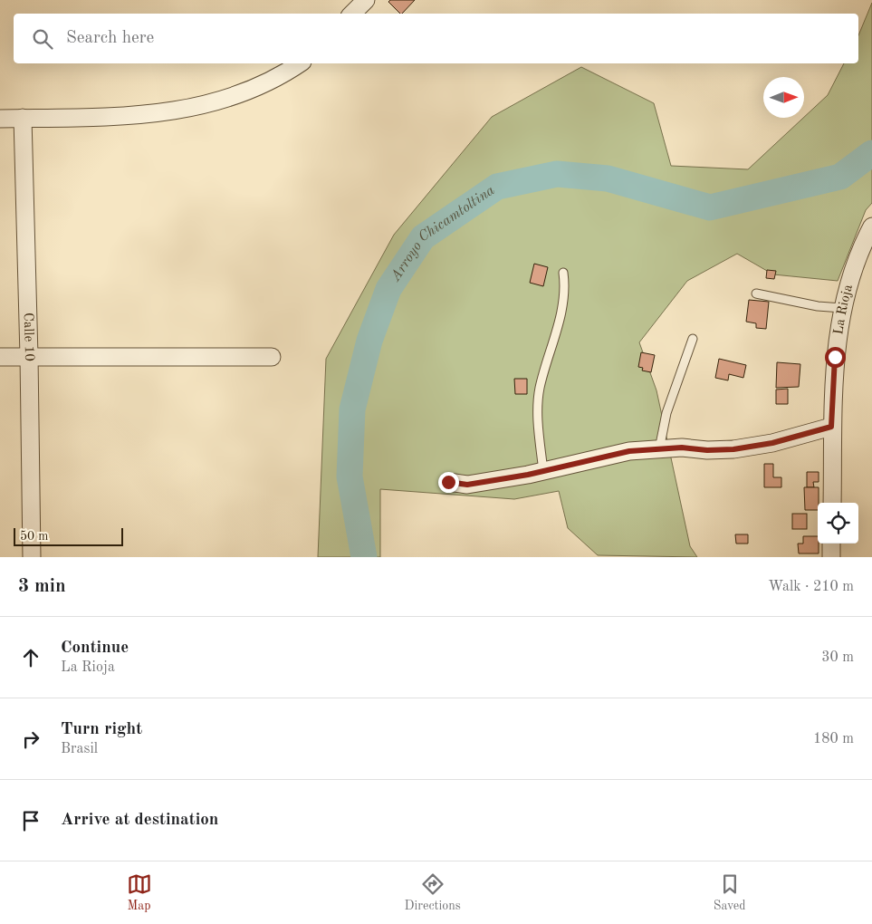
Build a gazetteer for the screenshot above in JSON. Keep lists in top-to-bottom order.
{
  "streets": {
    "street": ["La Rioja", "Calle 10"]
  },
  "water": ["Arroyo Chicamtoltina"],
  "scale_bar": "50 m",
  "north": "right",
  "page": {
    "search": "Search here",
    "scale": "50 m",
    "heading": ["3 min", "Walk · 210 m"],
    "list": [
      ["Continue", "La Rioja", "30 m"],
      ["Turn right", "Brasil", "180 m"],
      "Arrive at destination"
    ],
    "nav": ["Map", "Directions", "Saved"]
  }
}
